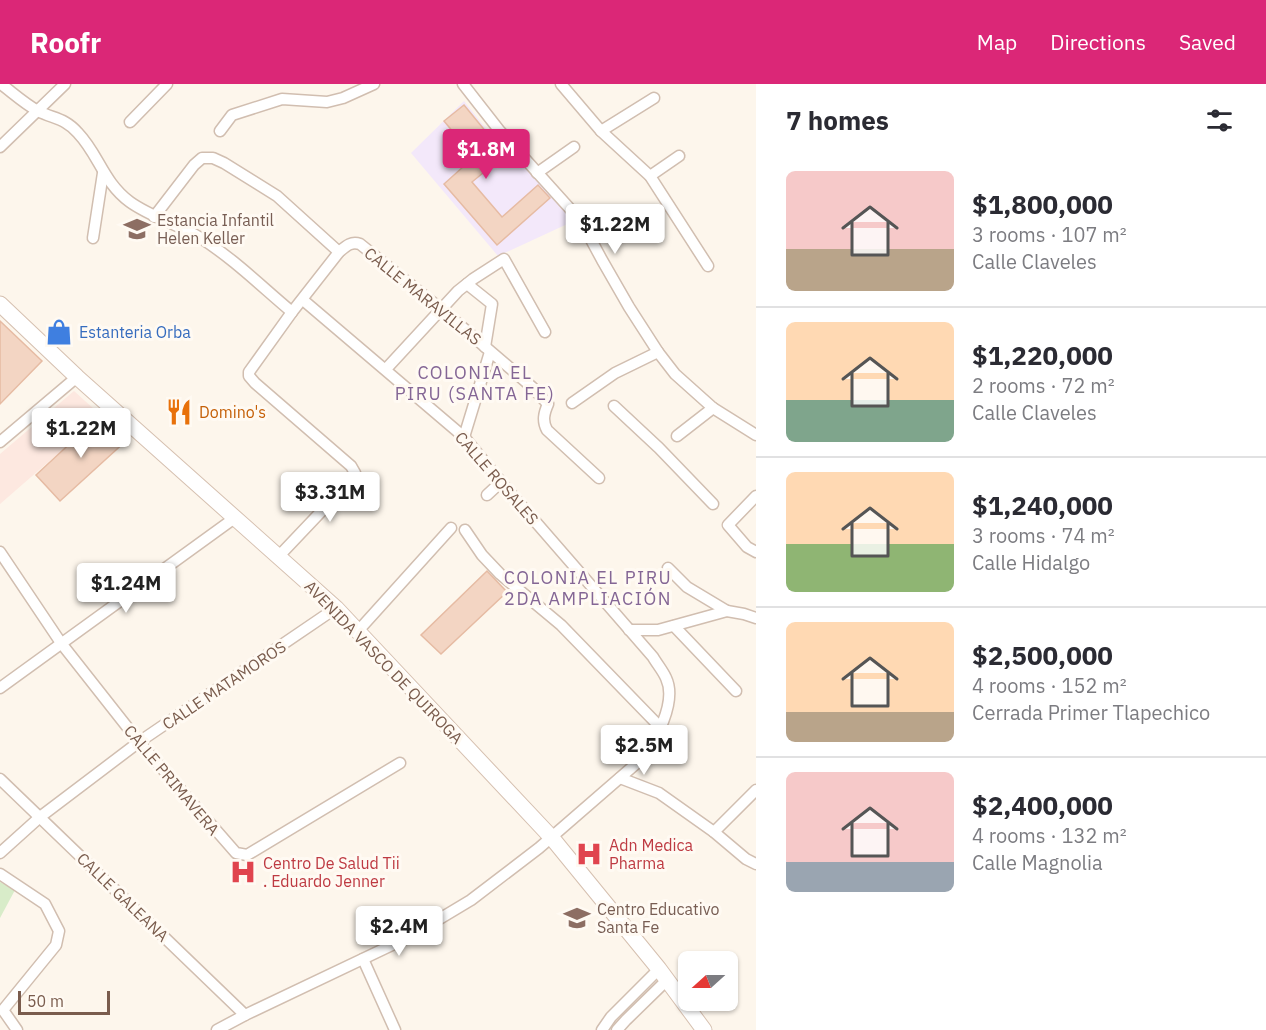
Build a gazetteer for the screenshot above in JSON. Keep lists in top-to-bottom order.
{
  "streets": {
    "main road": ["AVENIDA VASCO DE QUIROGA"],
    "street": [
      "CALLE MARAVILLAS",
      "CALLE ROSALES",
      "CALLE MATAMOROS",
      "CALLE PRIMAVERA",
      "CALLE GALEANA"
    ]
  },
  "crossings": [
    ["AVENIDA VASCO DE QUIROGA", "CALLE MATAMOROS"],
    ["CALLE MATAMOROS", "CALLE PRIMAVERA"],
    ["CALLE MATAMOROS", "CALLE GALEANA"]
  ],
  "districts": ["COLONIA EL PIRU (SANTA FE)", "COLONIA EL PIRU 2DA AMPLIACIÓN"],
  "places": {
    "school or university": ["Estancia Infantil Helen Keller", "Centro Educativo Santa Fe"],
    "shop": ["Estanteria Orba"],
    "restaurant": ["Domino's"],
    "hospital": ["Adn Medica Pharma", "Centro De Salud Tii . Eduardo Jenner"]
  },
  "scale_bar": "50 m",
  "north": "left",
  "page": {
    "header": "Roofr",
    "nav": ["Map", "Directions", "Saved"],
    "heading": "7 homes",
    "price": [
      "$1.8M",
      "$1.22M",
      "$1.22M",
      "$3.31M",
      "$1.24M",
      "$2.5M",
      "$2.4M"
    ],
    "list": [
      {
        "name": "$1,800,000",
        "note": "3 rooms · 107 m² · Calle Claveles"
      },
      {
        "name": "$1,220,000",
        "note": "2 rooms · 72 m² · Calle Claveles"
      },
      {
        "name": "$1,240,000",
        "note": "3 rooms · 74 m² · Calle Hidalgo"
      },
      {
        "name": "$2,500,000",
        "note": "4 rooms · 152 m² · Cerrada Primer Tlapechico"
      },
      {
        "name": "$2,400,000",
        "note": "4 rooms · 132 m² · Calle Magnolia"
      }
    ],
    "scale": "50 m"
  }
}
